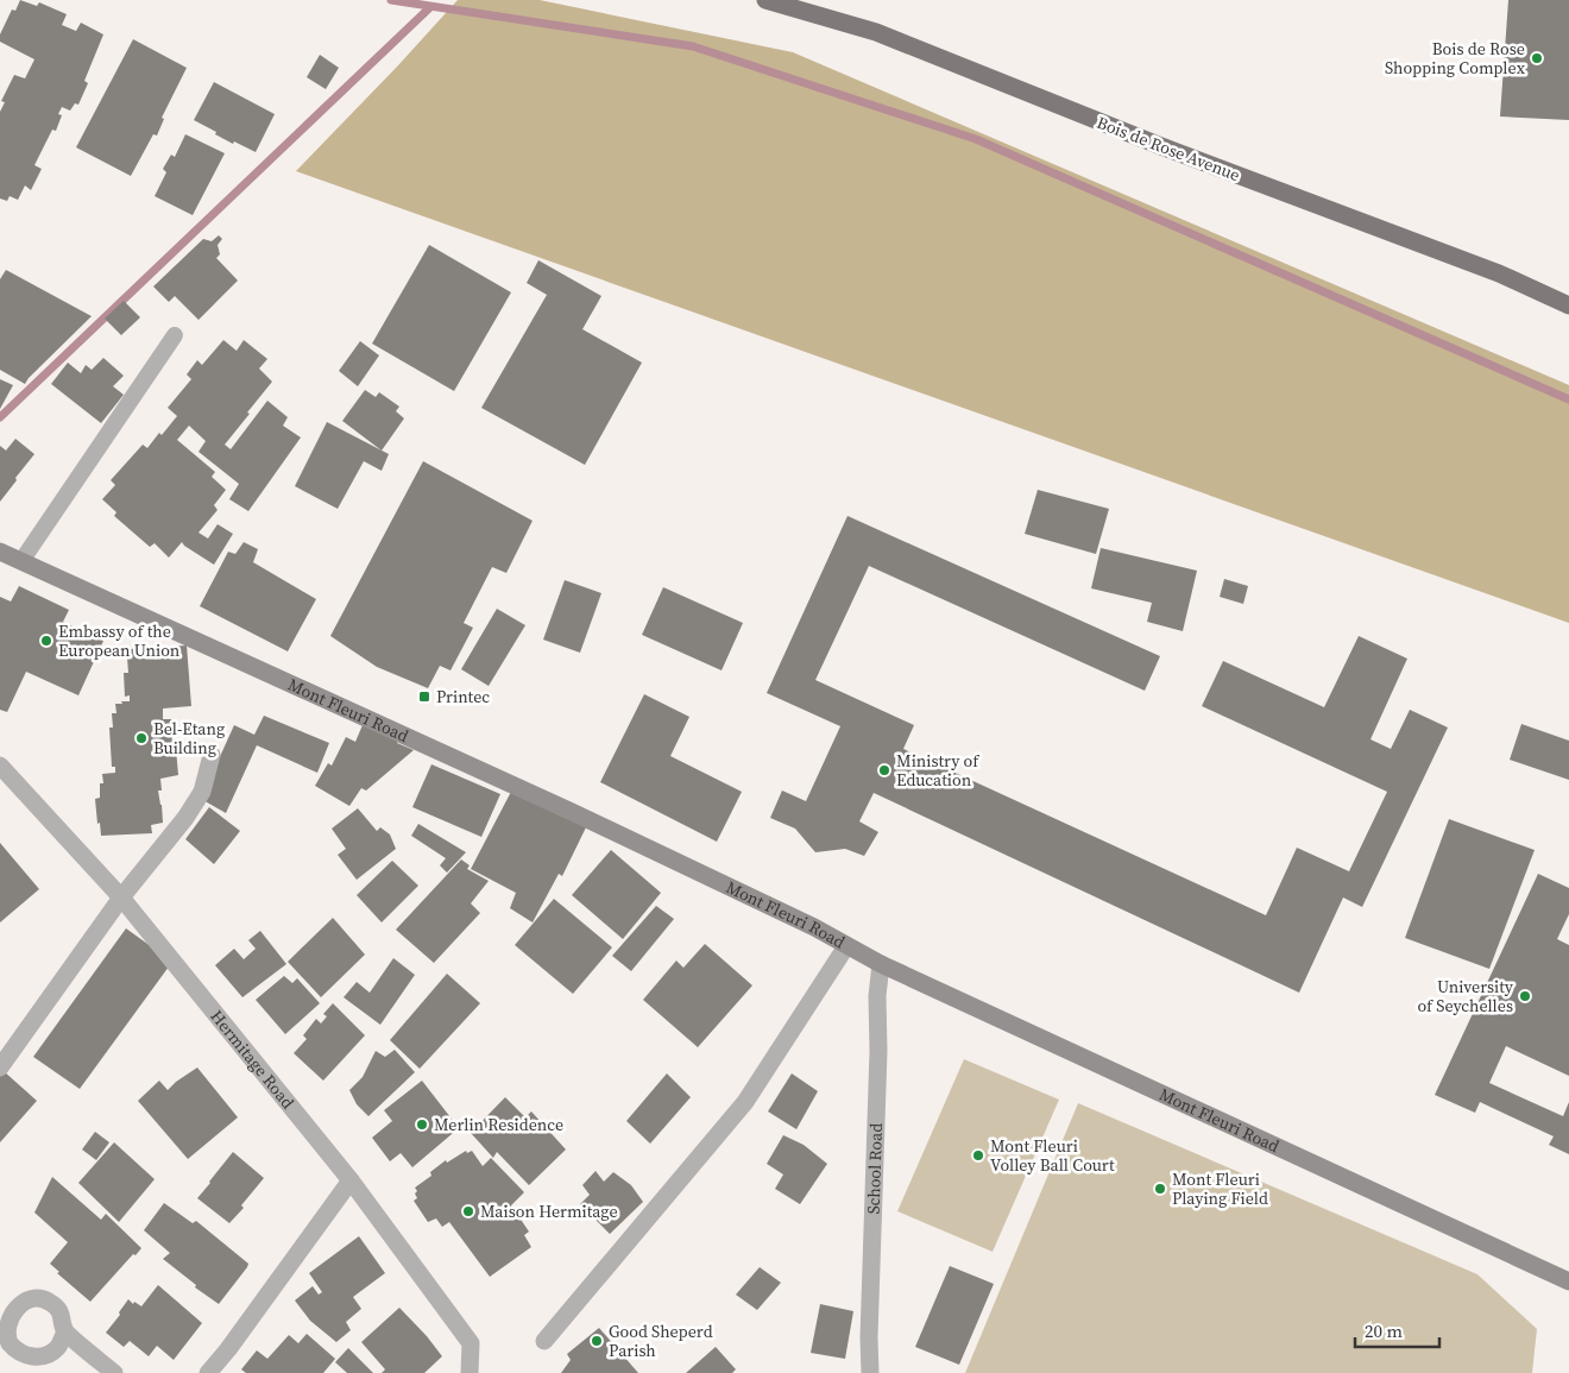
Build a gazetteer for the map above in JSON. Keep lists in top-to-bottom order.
{
  "streets": {
    "main road": ["Bois de Rose Avenue", "Mont Fleuri Road"],
    "street": ["Hermitage Road", "School Road"]
  },
  "crossings": [
    ["Mont Fleuri Road", "School Road"]
  ],
  "places": {
    "other": [
      "Bois de Rose Shopping Complex",
      "Embassy of the European Union",
      "Bel-Etang Building",
      "Ministry of Education",
      "University of Seychelles",
      "Merlin Residence",
      "Mont Fleuri Volley Ball Court",
      "Mont Fleuri Playing Field",
      "Maison Hermitage",
      "Good Sheperd Parish"
    ],
    "transit": ["Printec"]
  },
  "scale_bar": "20 m"
}
